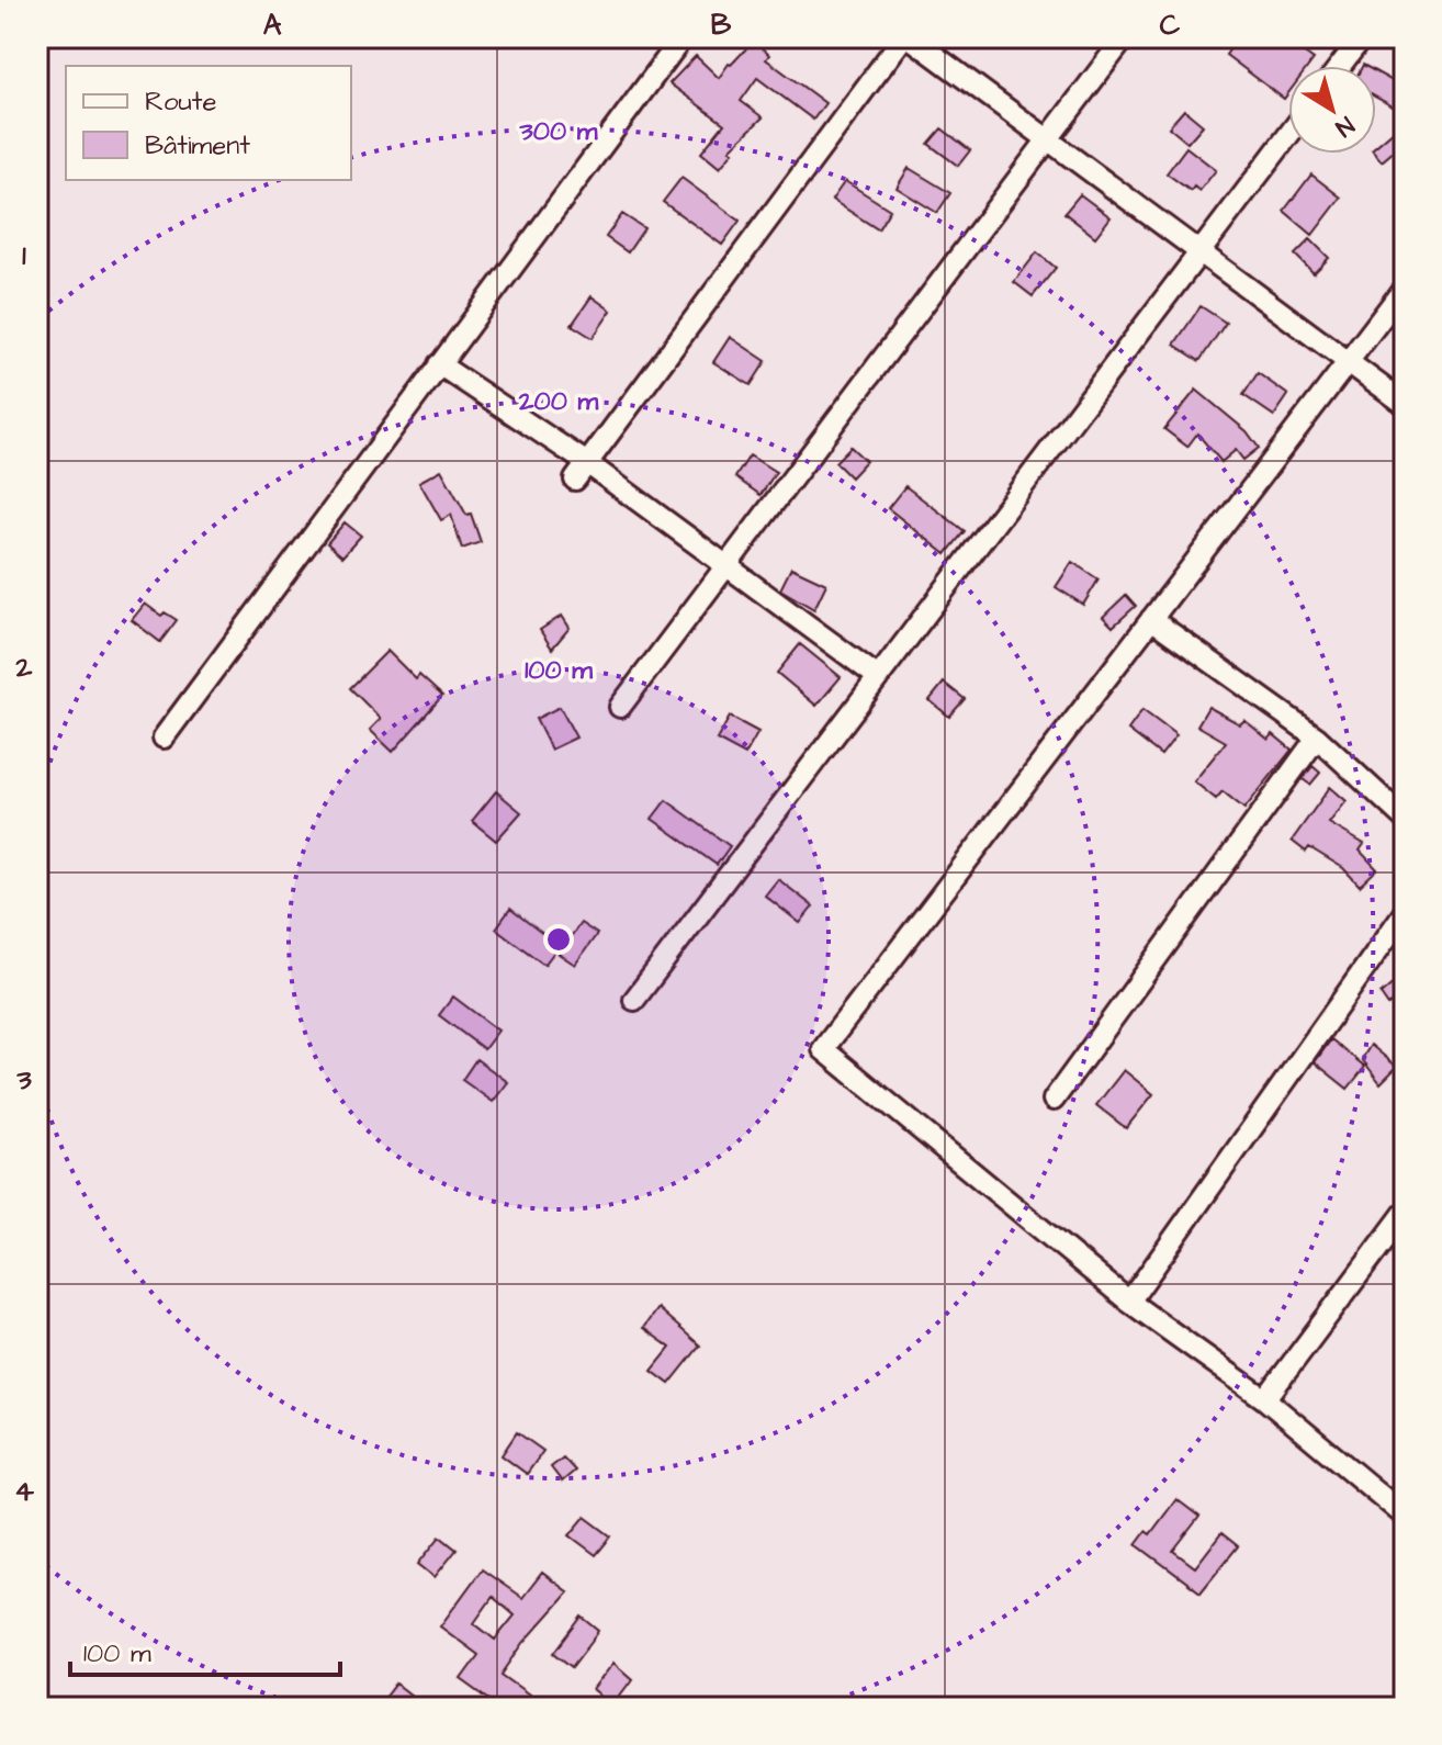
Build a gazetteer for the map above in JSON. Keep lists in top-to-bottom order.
{
  "legend": ["Route", "Bâtiment"],
  "scale_bar": "100 m",
  "north": "bottom right",
  "grid": {
    "columns": ["A", "B", "C"],
    "rows": [
      "1",
      "2",
      "3",
      "4"
    ]
  },
  "rings": ["300 m", "200 m", "100 m"]
}
